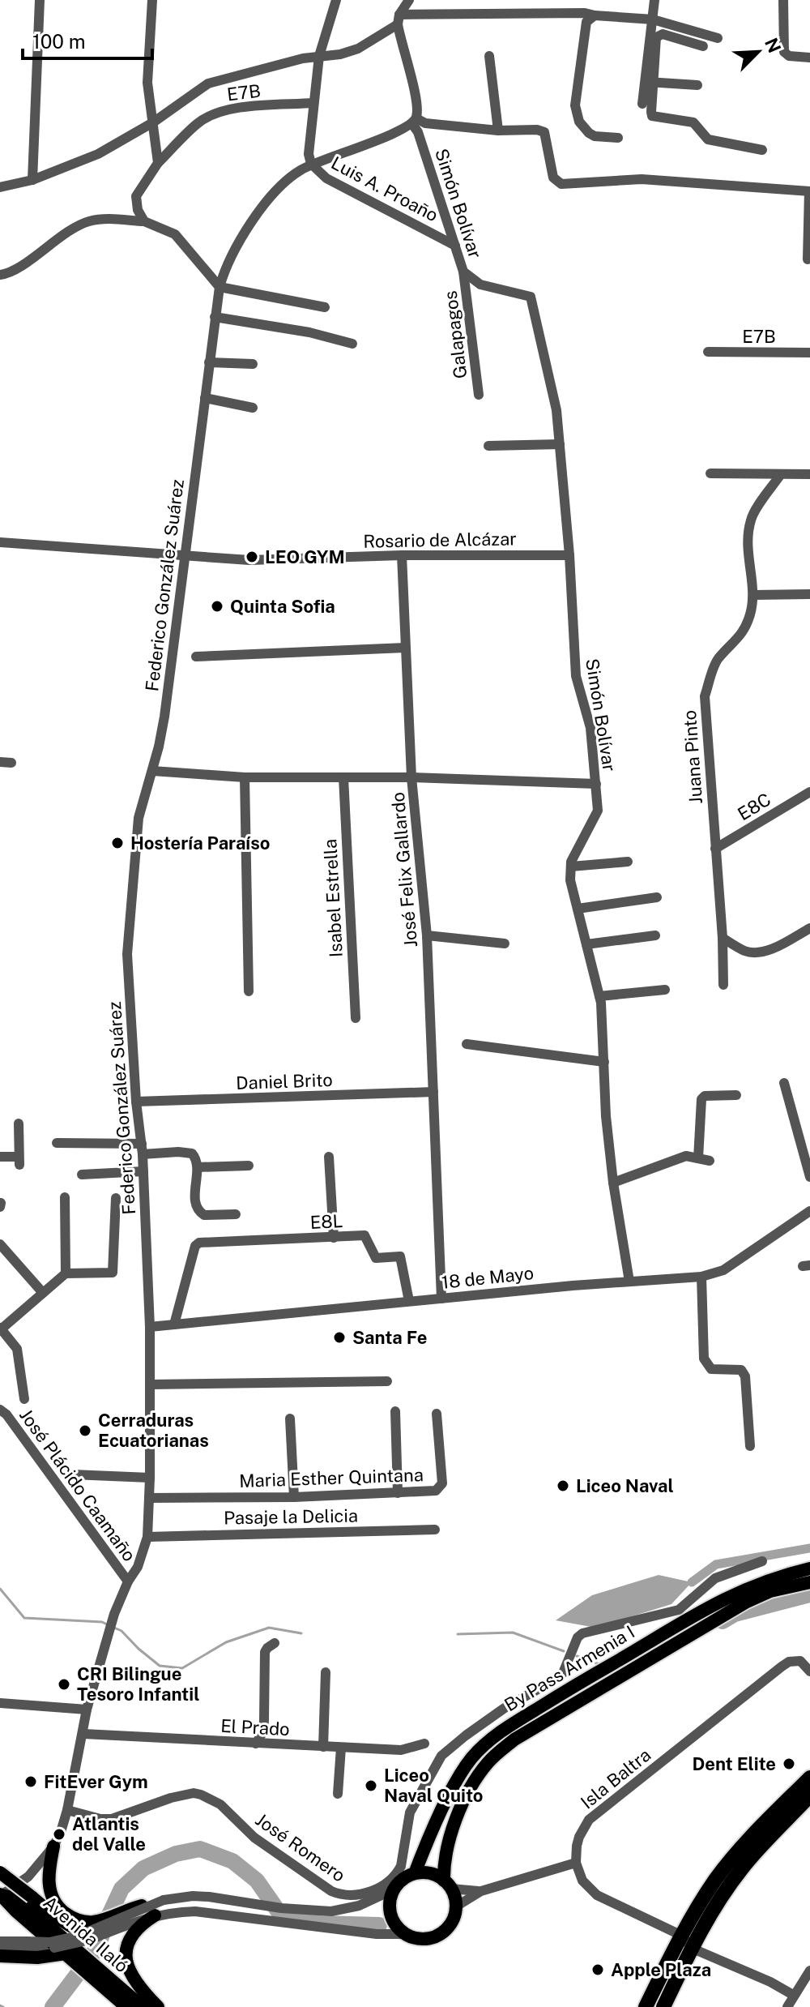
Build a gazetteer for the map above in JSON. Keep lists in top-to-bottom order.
{
  "streets": {
    "main road": ["By Pass Armenia I", "Avenida Ilaló"],
    "street": [
      "E7B",
      "Luis A. Proaño",
      "Simón Bolívar",
      "Galapagos",
      "Rosario de Alcázar",
      "Federico González Suárez",
      "Juana Pinto",
      "E8C",
      "José Felix Gallardo",
      "Isabel Estrella",
      "Daniel Brito",
      "E8L",
      "18 de Mayo",
      "Maria Esther Quintana",
      "José Plácido Caamaño",
      "Pasaje la Delicia",
      "El Prado",
      "Isla Baltra",
      "José Romero"
    ]
  },
  "crossings": [
    ["E7B", "Luis A. Proaño"],
    ["Luis A. Proaño", "Simón Bolívar"],
    ["Luis A. Proaño", "Federico González Suárez"],
    ["Simón Bolívar", "Galapagos"],
    ["Simón Bolívar", "Rosario de Alcázar"],
    ["Simón Bolívar", "Federico González Suárez"],
    ["Rosario de Alcázar", "Federico González Suárez"],
    ["Rosario de Alcázar", "José Felix Gallardo"],
    ["Federico González Suárez", "Daniel Brito"],
    ["Federico González Suárez", "18 de Mayo"],
    ["Federico González Suárez", "Maria Esther Quintana"],
    ["Federico González Suárez", "José Plácido Caamaño"],
    ["Federico González Suárez", "Pasaje la Delicia"],
    ["Federico González Suárez", "El Prado"],
    ["Federico González Suárez", "José Romero"],
    ["Federico González Suárez", "Avenida Ilaló"],
    ["Juana Pinto", "E8C"],
    ["José Felix Gallardo", "Daniel Brito"],
    ["José Felix Gallardo", "18 de Mayo"],
    ["E8L", "18 de Mayo"]
  ],
  "places": [
    "LEO GYM",
    "Quinta Sofia",
    "Hostería Paraíso",
    "Santa Fe",
    "Cerraduras Ecuatorianas",
    "Liceo Naval",
    "CRI Bilingue Tesoro Infantil",
    "Dent Elite",
    "FitEver Gym",
    "Liceo Naval Quito",
    "Atlantis del Valle",
    "Apple Plaza"
  ],
  "scale_bar": "100 m",
  "north": "top right"
}
